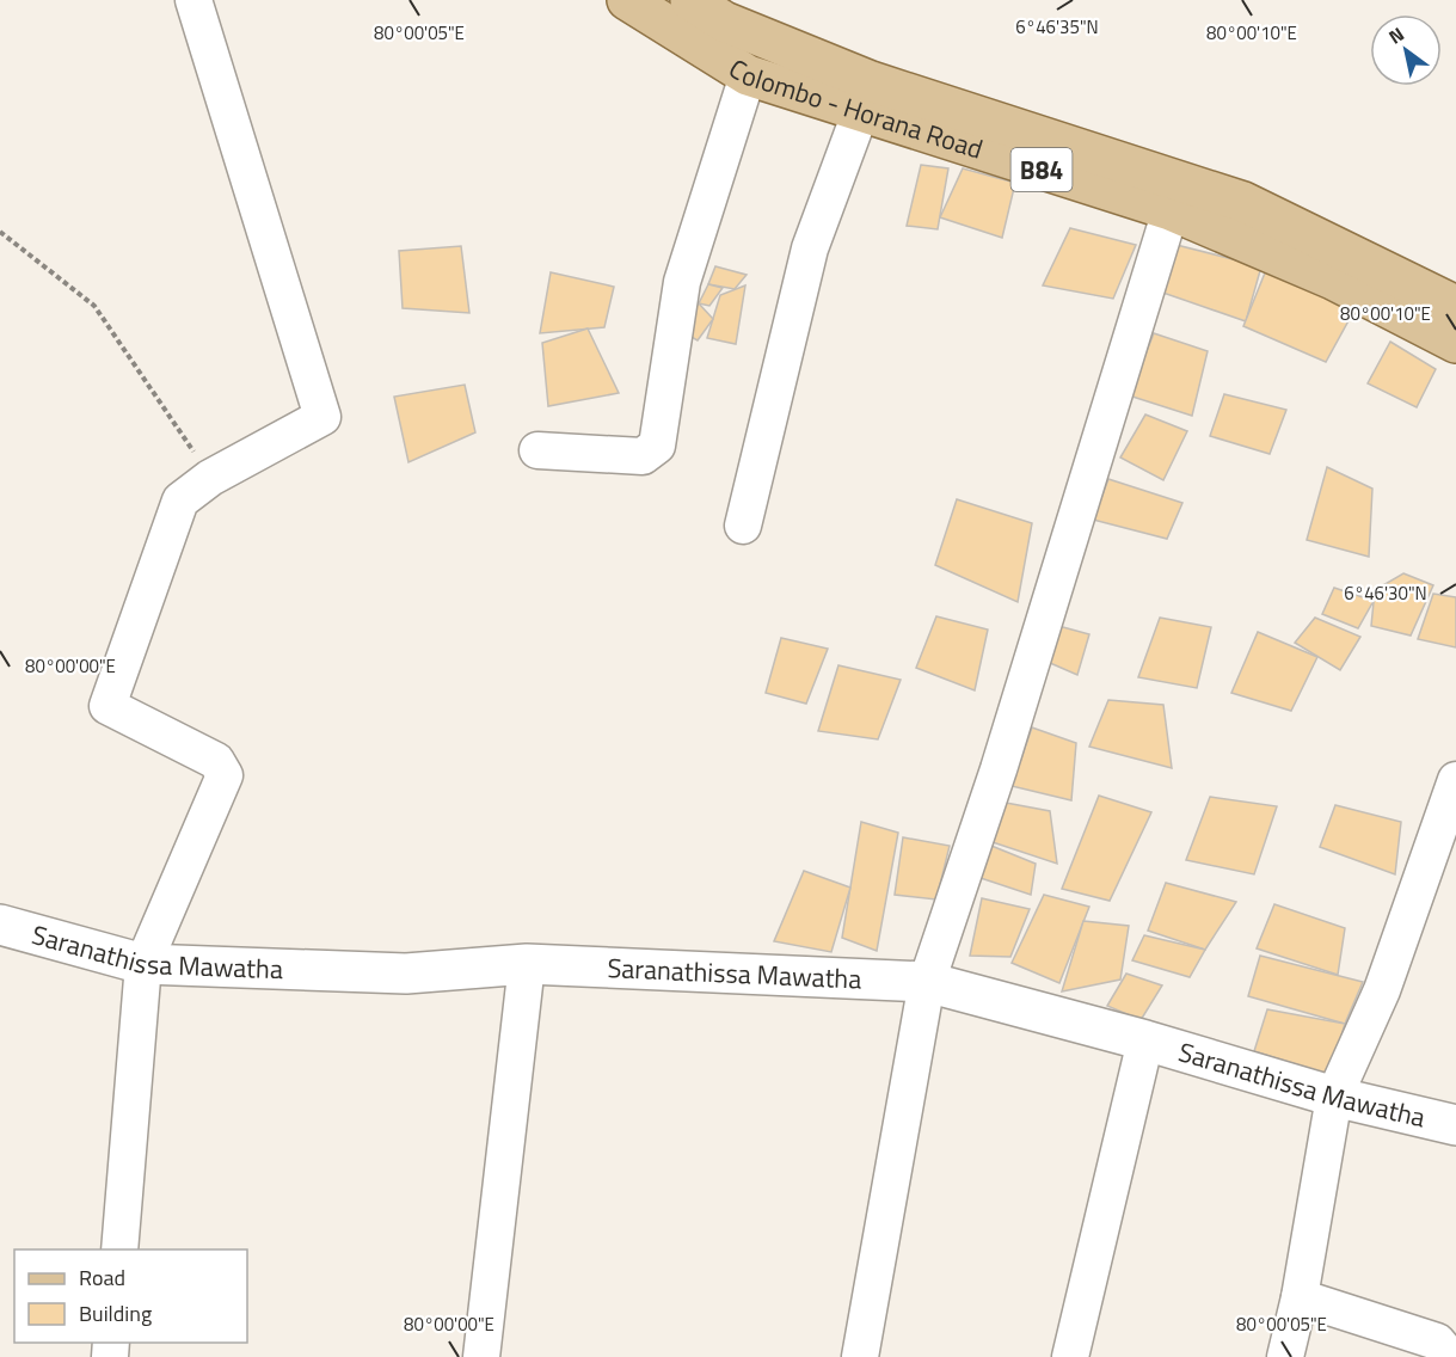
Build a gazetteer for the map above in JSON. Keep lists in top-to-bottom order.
{
  "streets": {
    "main road": ["Colombo - Horana Road", "B84"],
    "street": ["Saranathissa Mawatha"]
  },
  "legend": ["Road", "Building"],
  "north": "top left",
  "coordinates": [
    "6°46'35\"N",
    "80°00'05\"E",
    "80°00'10\"E",
    "6°46'30\"N",
    "80°00'00\"E"
  ]
}
